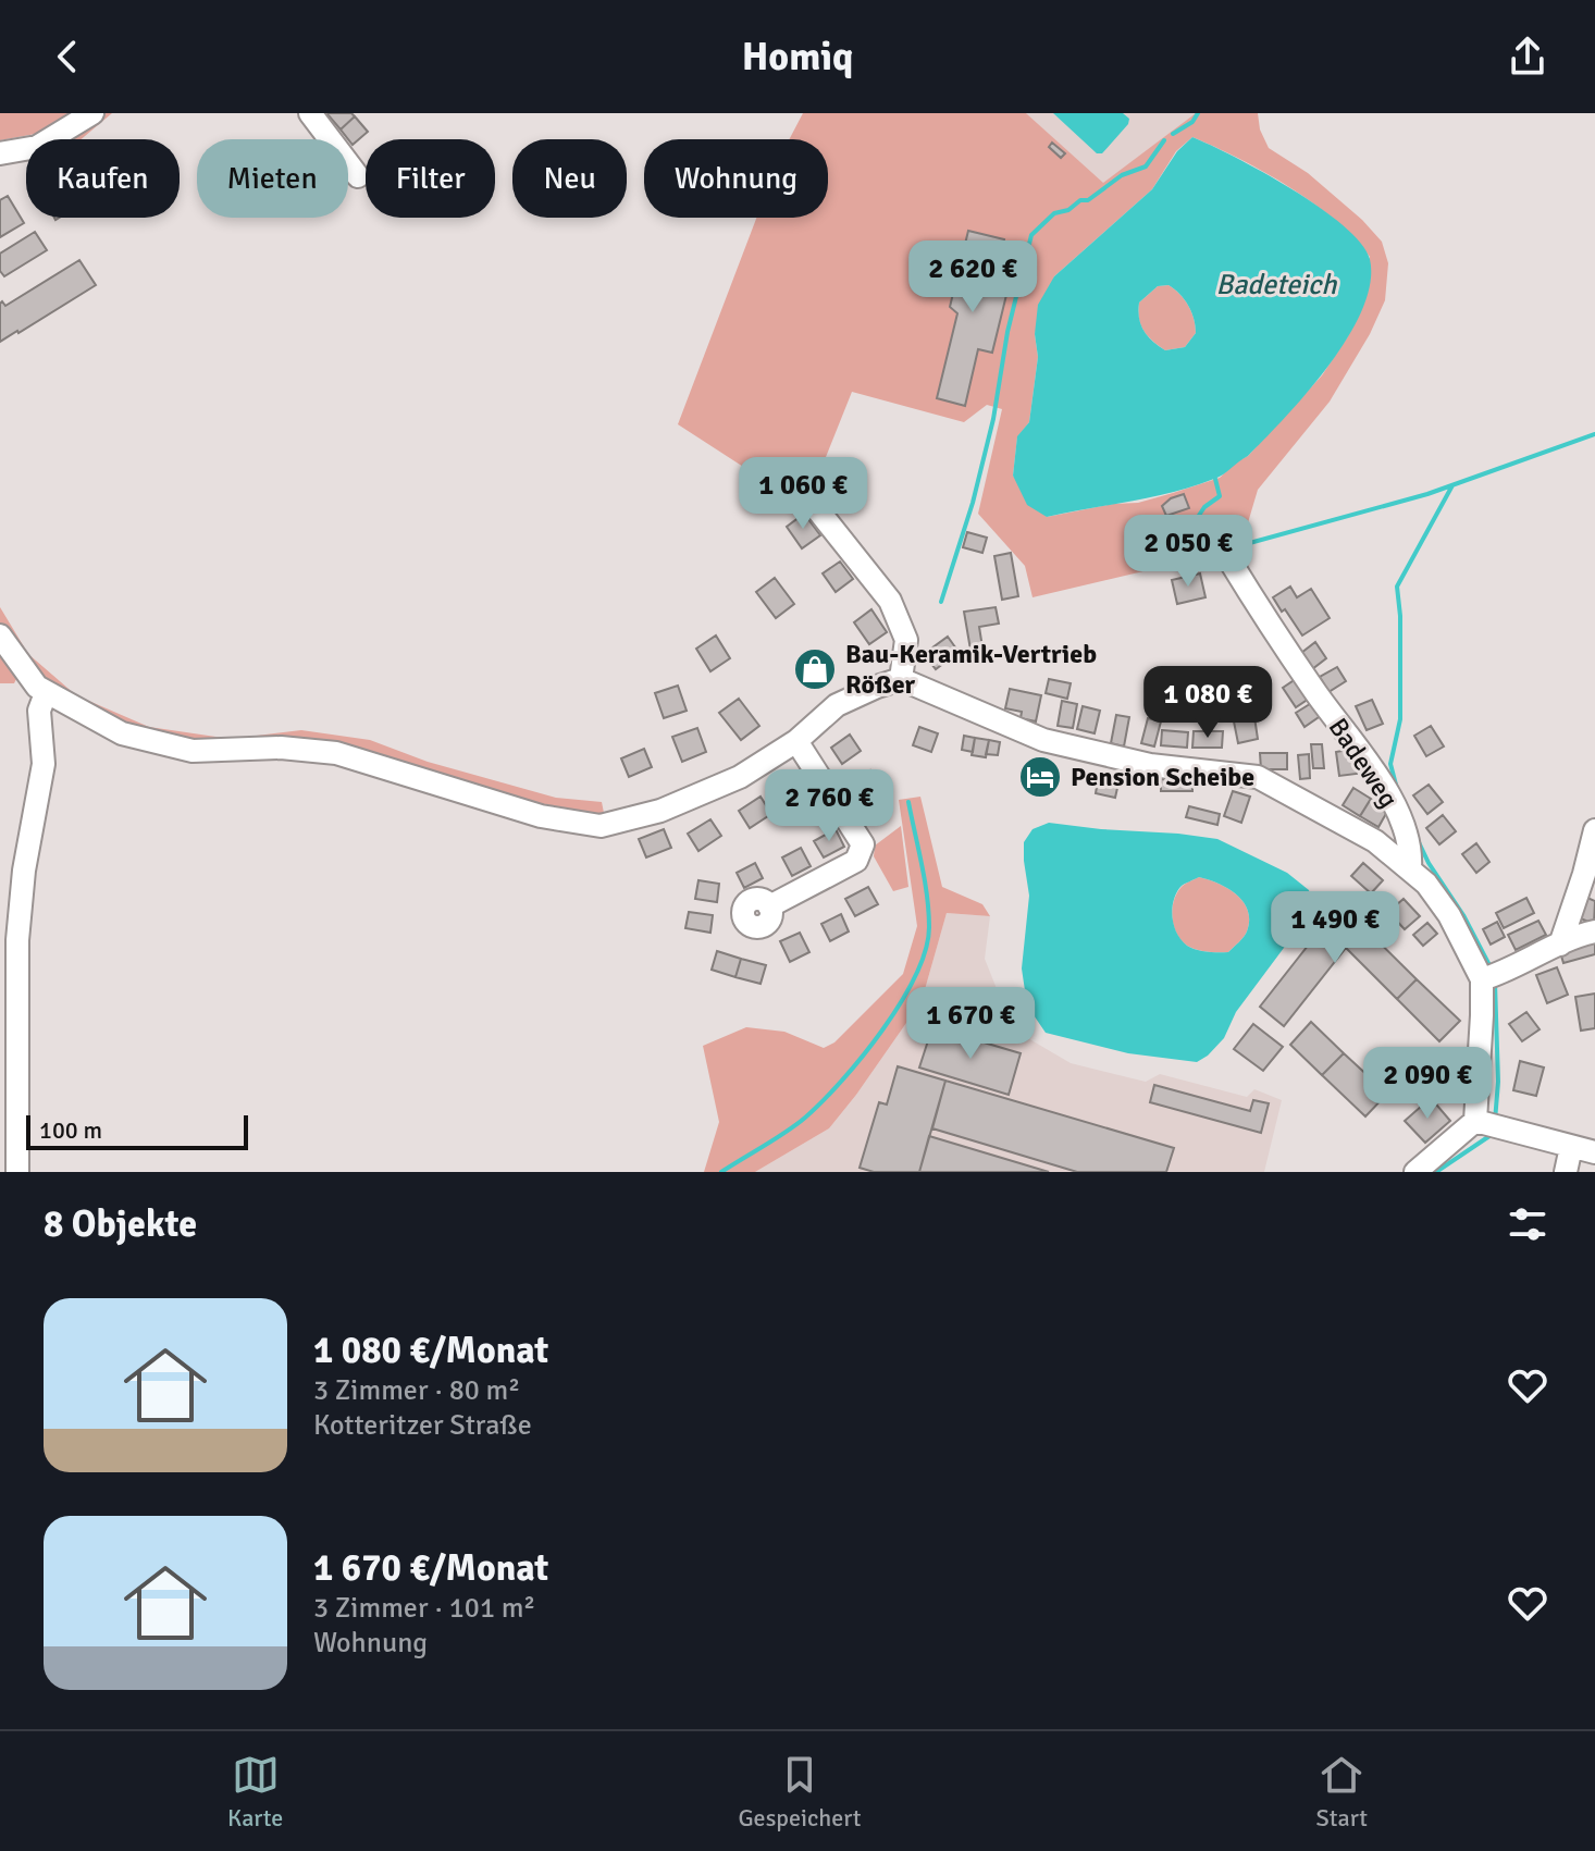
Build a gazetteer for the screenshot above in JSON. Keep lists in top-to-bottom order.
{
  "streets": {
    "street": ["Badeweg"]
  },
  "water": ["Badeteich"],
  "places": {
    "shop": ["Bau-Keramik-Vertrieb Rößer"],
    "hotel": ["Pension Scheibe"]
  },
  "scale_bar": "100 m",
  "page": {
    "header": "Homiq",
    "chip": [
      "Kaufen",
      "Mieten",
      "Filter",
      "Neu",
      "Wohnung"
    ],
    "price": [
      "2 620 €",
      "1 060 €",
      "2 050 €",
      "1 080 €",
      "2 760 €",
      "1 490 €",
      "1 670 €",
      "2 090 €"
    ],
    "scale": "100 m",
    "heading": "8 Objekte",
    "list": [
      {
        "name": "1 080 €/Monat",
        "note": "3 Zimmer · 80 m² · Kotteritzer Straße"
      },
      {
        "name": "1 670 €/Monat",
        "note": "3 Zimmer · 101 m² · Wohnung"
      }
    ],
    "tabs": ["Karte", "Gespeichert", "Start"]
  }
}
